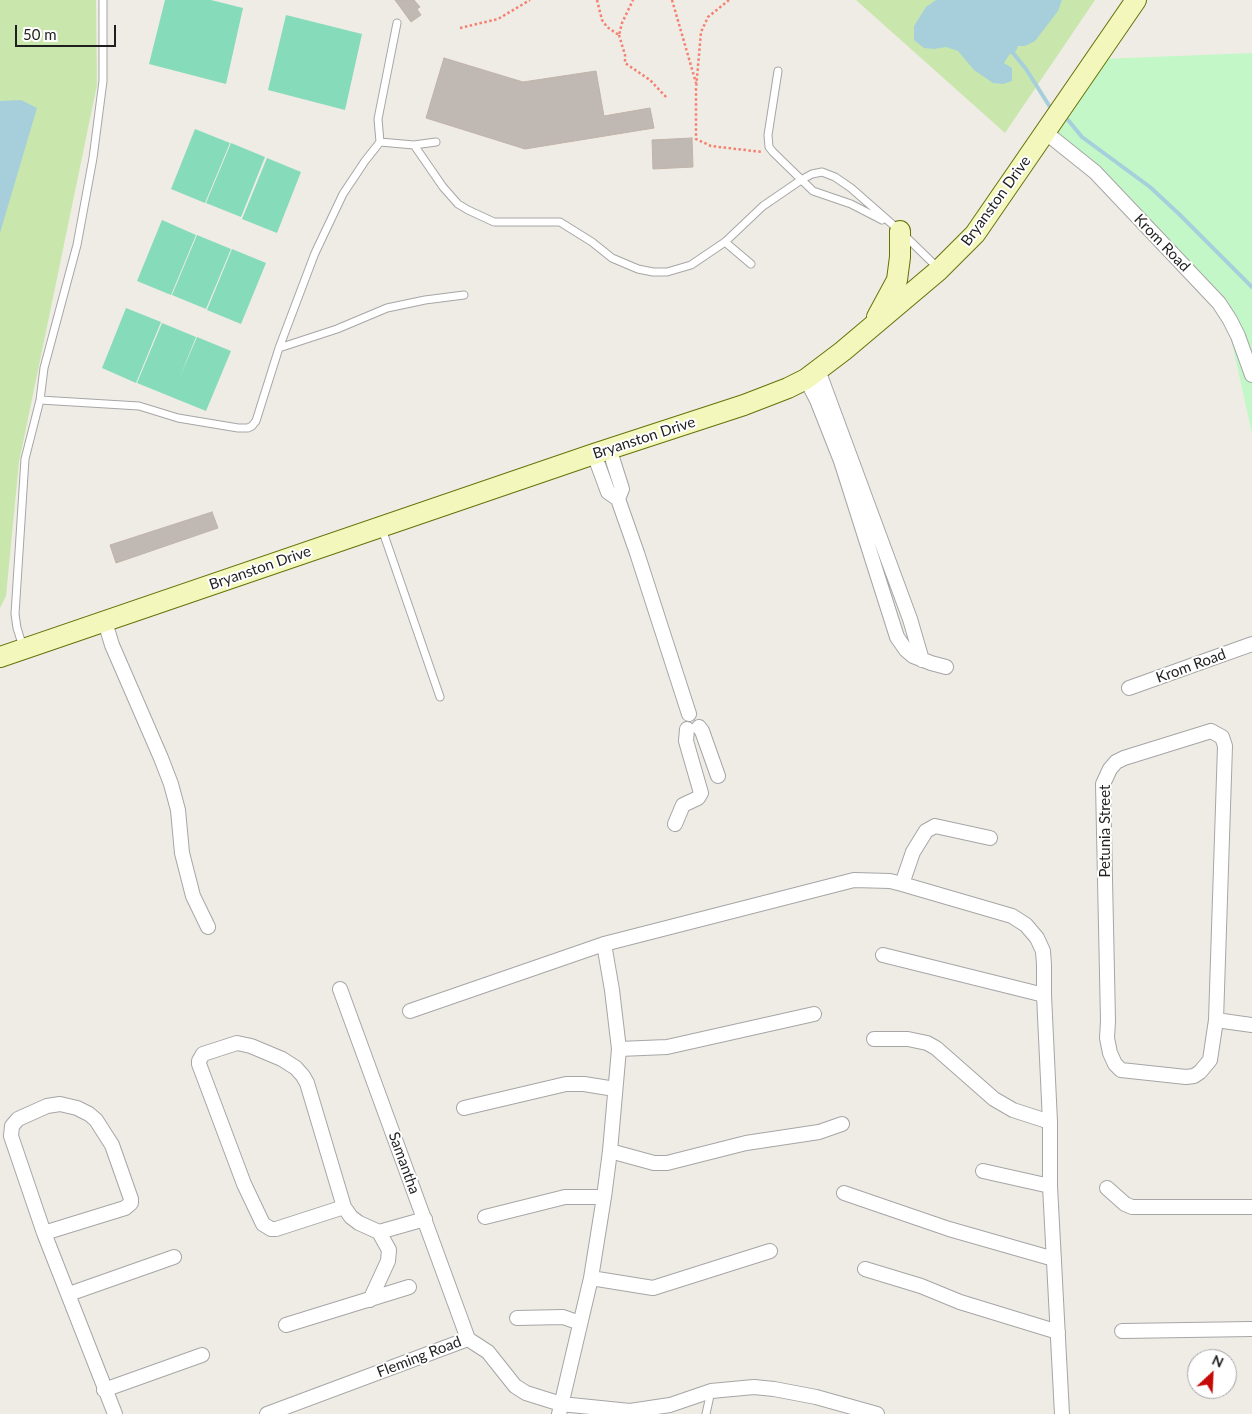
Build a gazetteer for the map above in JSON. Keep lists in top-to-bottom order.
{
  "streets": {
    "street": [
      "Bryanston Drive",
      "Krom Road",
      "Petunia Street",
      "Samantha",
      "Fleming Road"
    ]
  },
  "crossings": [
    ["Bryanston Drive", "Krom Road"],
    ["Samantha", "Fleming Road"]
  ],
  "scale_bar": "50 m",
  "north": "top right"
}
